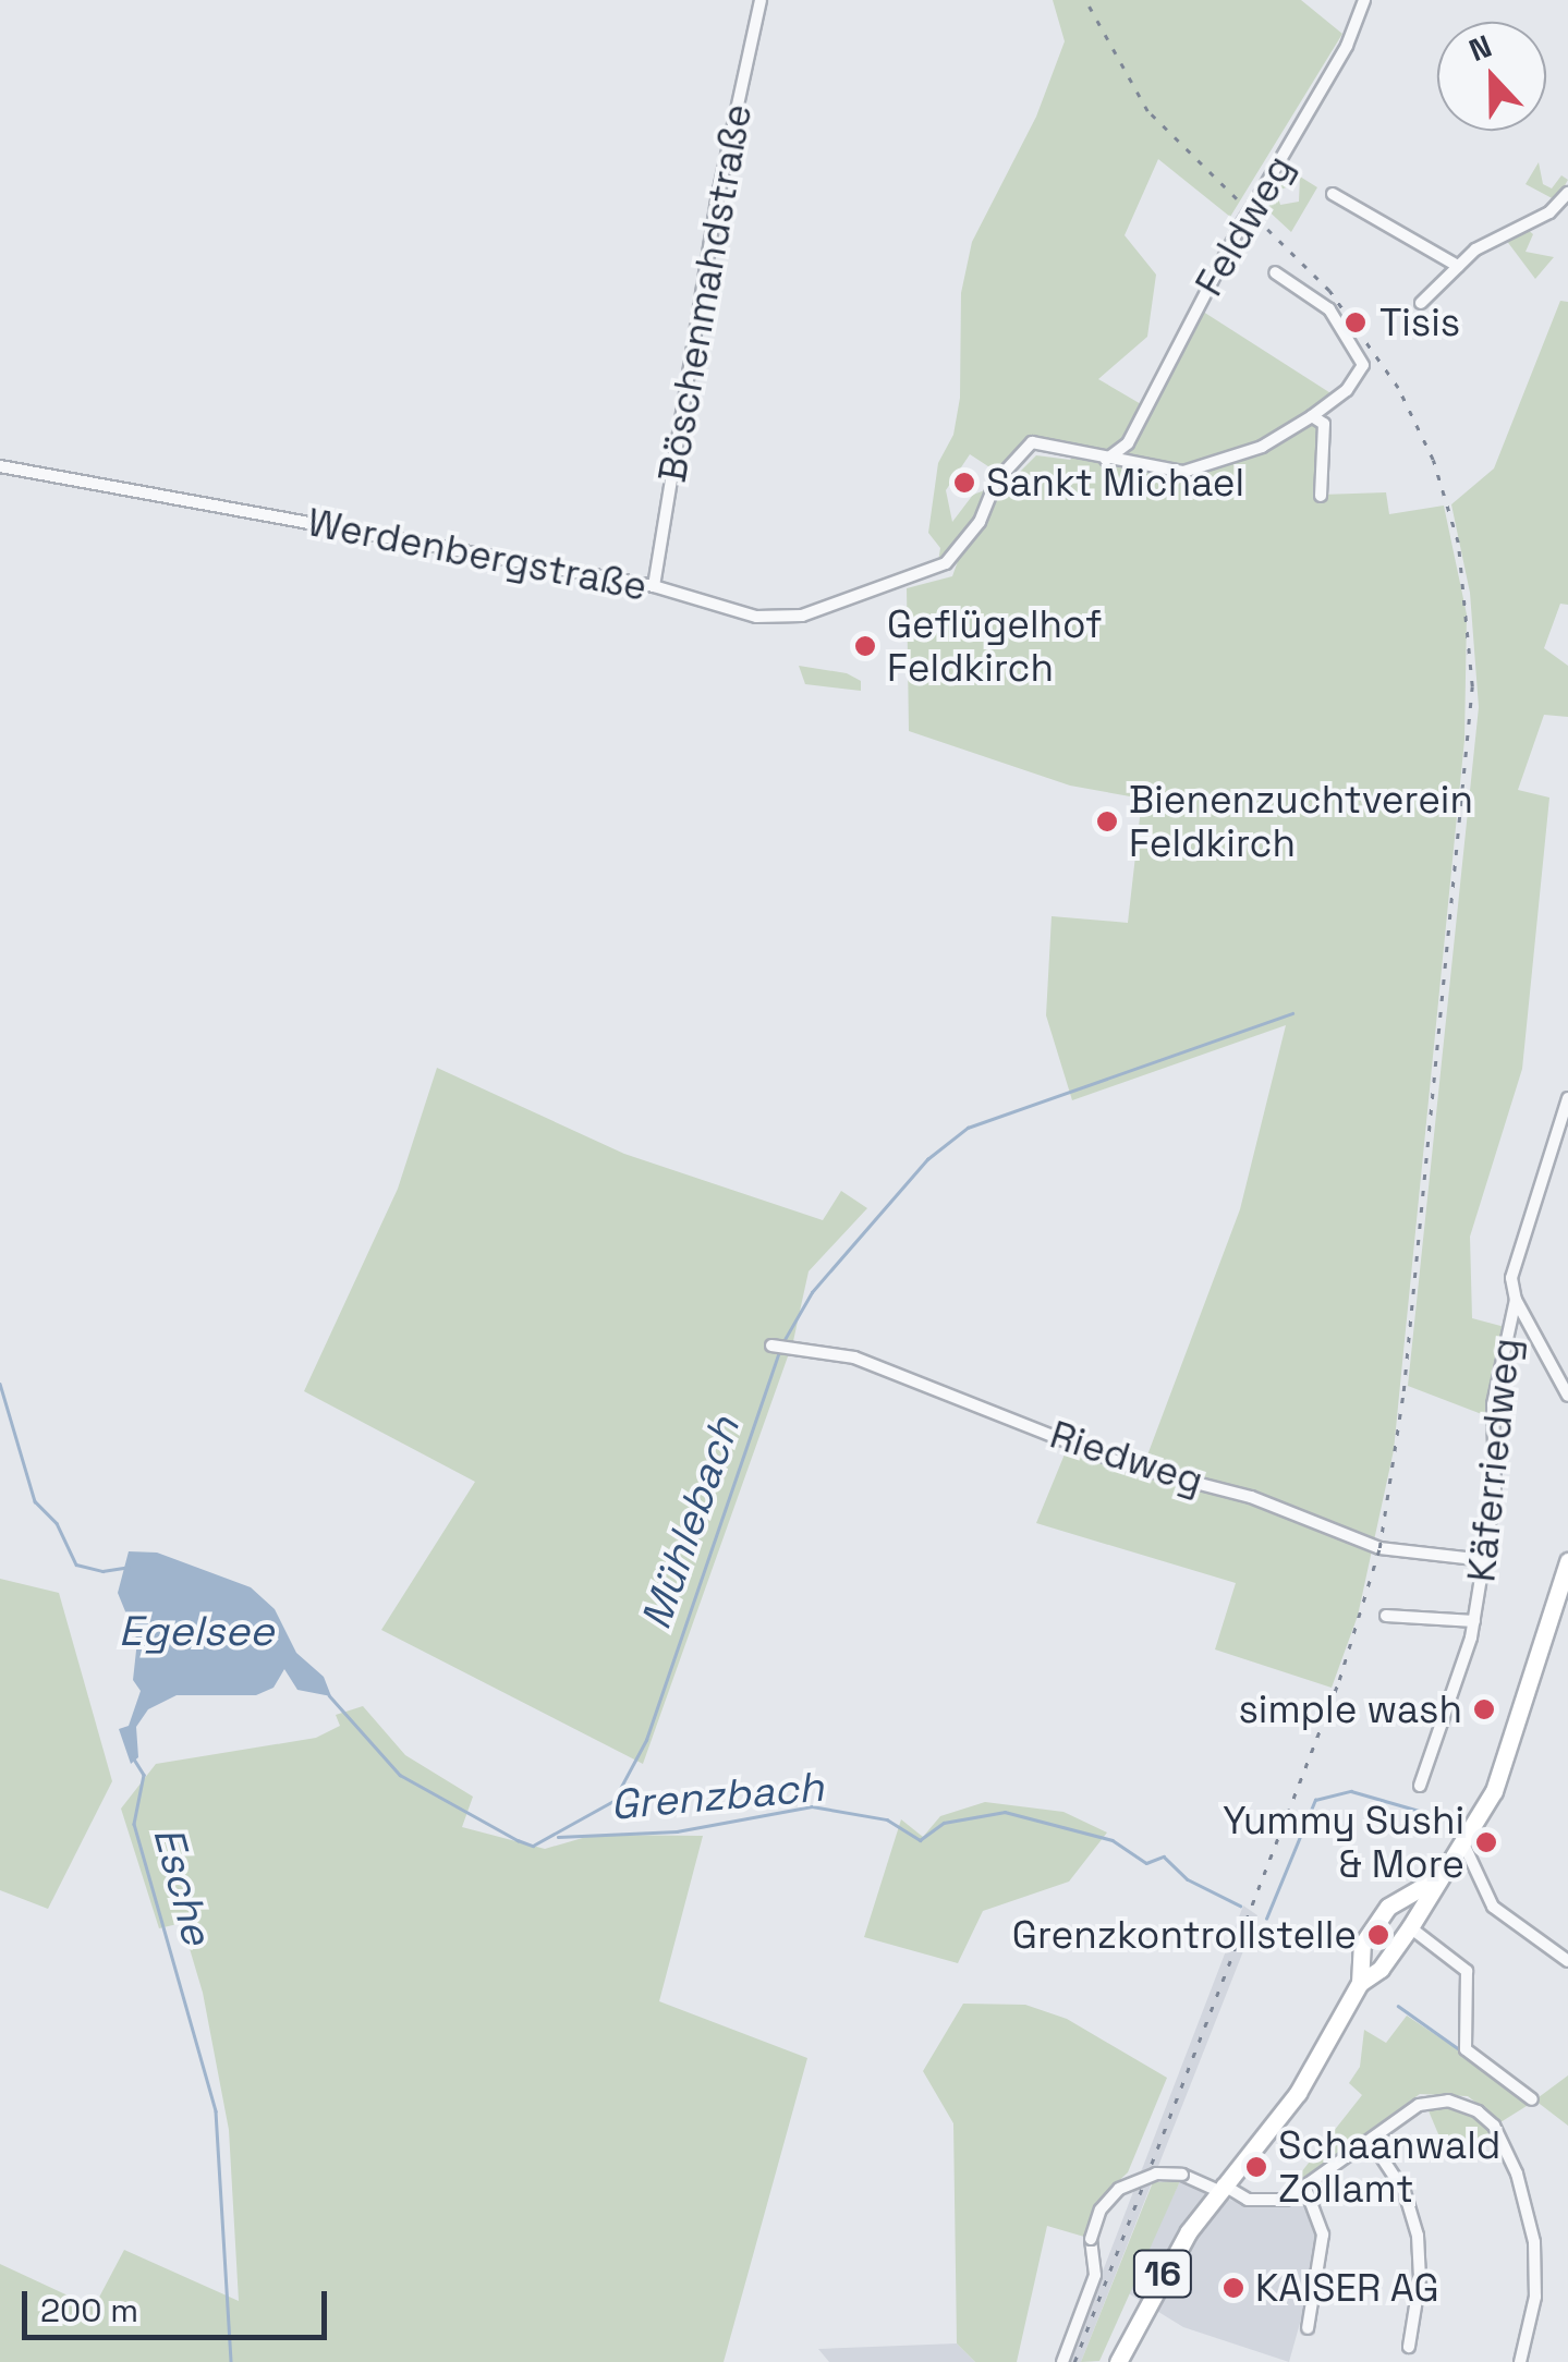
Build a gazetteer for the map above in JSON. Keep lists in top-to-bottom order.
{
  "streets": {
    "main road": ["16"],
    "street": [
      "Feldweg",
      "Böschenmahdstraße",
      "Werdenbergstraße",
      "Riedweg",
      "Käferriedweg"
    ]
  },
  "crossings": [
    ["Böschenmahdstraße", "Werdenbergstraße"],
    ["Riedweg", "Käferriedweg"]
  ],
  "water": [
    "Mühlebach",
    "Egelsee",
    "Grenzbach",
    "Esche"
  ],
  "places": [
    "Tisis",
    "Sankt Michael",
    "Geflügelhof Feldkirch",
    "Bienenzuchtverein Feldkirch",
    "simple wash",
    "Yummy Sushi & More",
    "Grenzkontrollstelle",
    "Schaanwald Zollamt",
    "KAISER AG"
  ],
  "scale_bar": "200 m",
  "north": "top"
}
